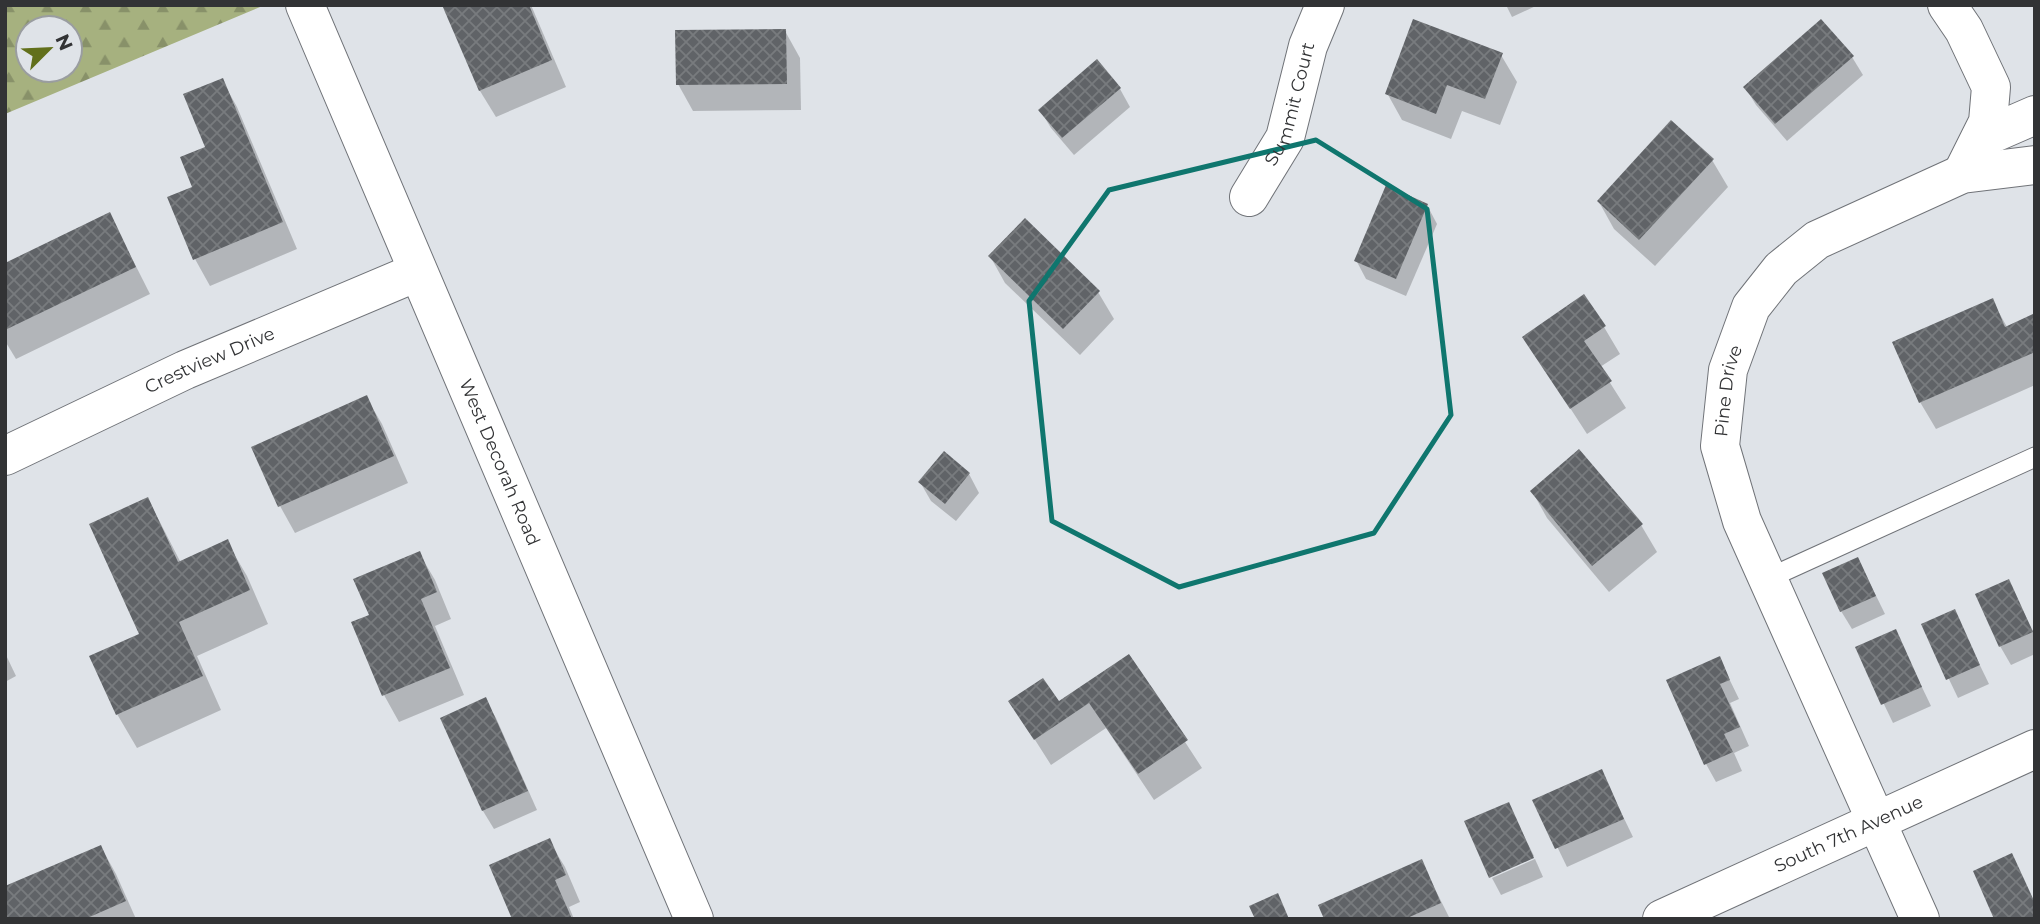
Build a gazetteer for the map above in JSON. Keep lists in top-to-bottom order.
{
  "streets": {
    "street": [
      "Summit Court",
      "Crestview Drive",
      "Pine Drive",
      "West Decorah Road",
      "South 7th Avenue"
    ]
  },
  "crossings": [
    ["Crestview Drive", "West Decorah Road"],
    ["Pine Drive", "South 7th Avenue"]
  ],
  "north": "top right"
}
